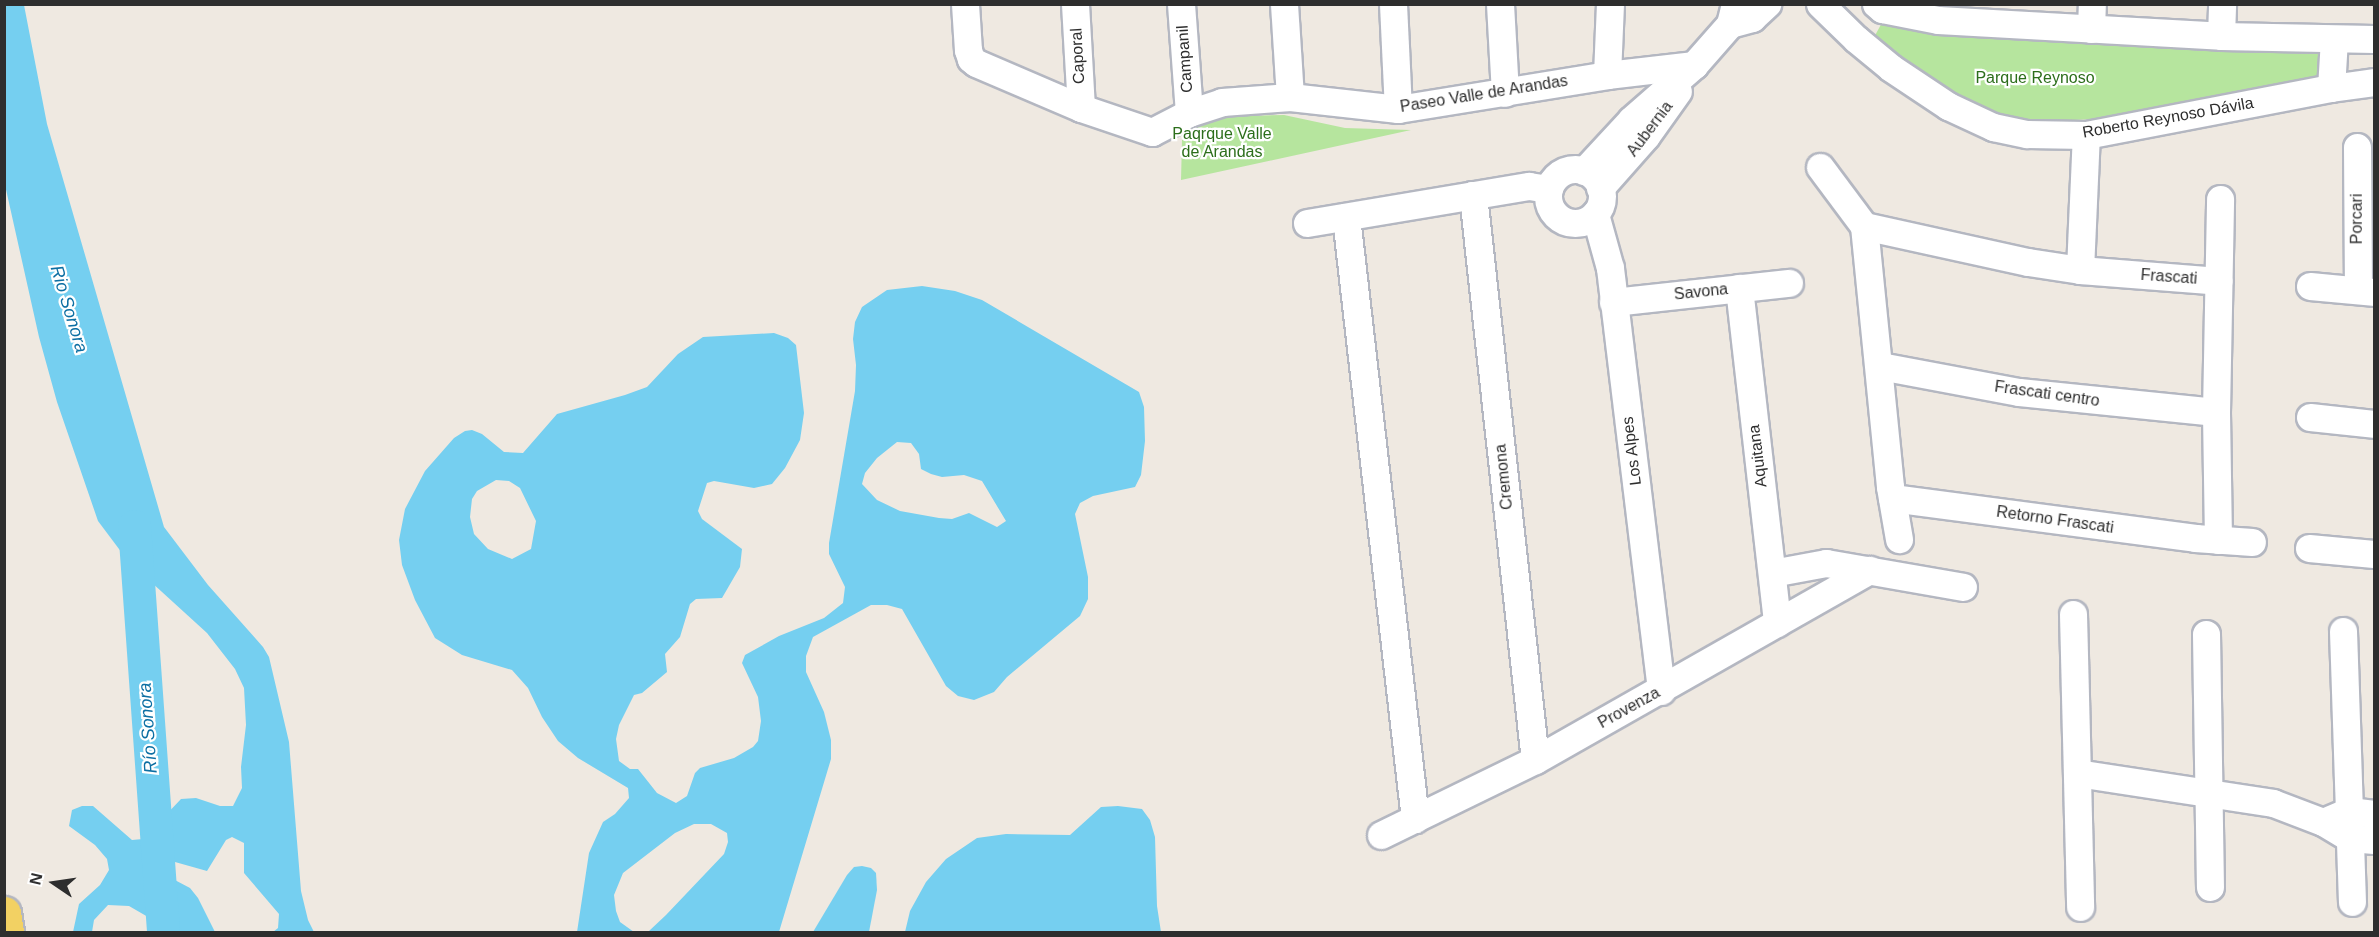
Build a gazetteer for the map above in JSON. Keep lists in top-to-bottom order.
{
  "streets": {
    "street": [
      "Caporal",
      "Campanil",
      "Paseo Valle de Arandas",
      "Roberto Reynoso Dávila",
      "Aubernia",
      "Porcari",
      "Frascati",
      "Savona",
      "Frascati centro",
      "Los Alpes",
      "Aquitana",
      "Cremona",
      "Retorno Frascati",
      "Provenza"
    ]
  },
  "crossings": [
    ["Caporal", "Paseo Valle de Arandas"],
    ["Campanil", "Paseo Valle de Arandas"],
    ["Paseo Valle de Arandas", "Aubernia"],
    ["Aubernia", "Los Alpes"],
    ["Frascati", "Frascati centro"],
    ["Frascati", "Retorno Frascati"],
    ["Savona", "Los Alpes"],
    ["Savona", "Aquitana"],
    ["Los Alpes", "Provenza"],
    ["Aquitana", "Provenza"],
    ["Cremona", "Provenza"]
  ],
  "water": ["Rio Sonora", "Río Sonora"],
  "parks": ["Parque Reynoso", "Paqrque Valle de Arandas"],
  "north": "left"
}
